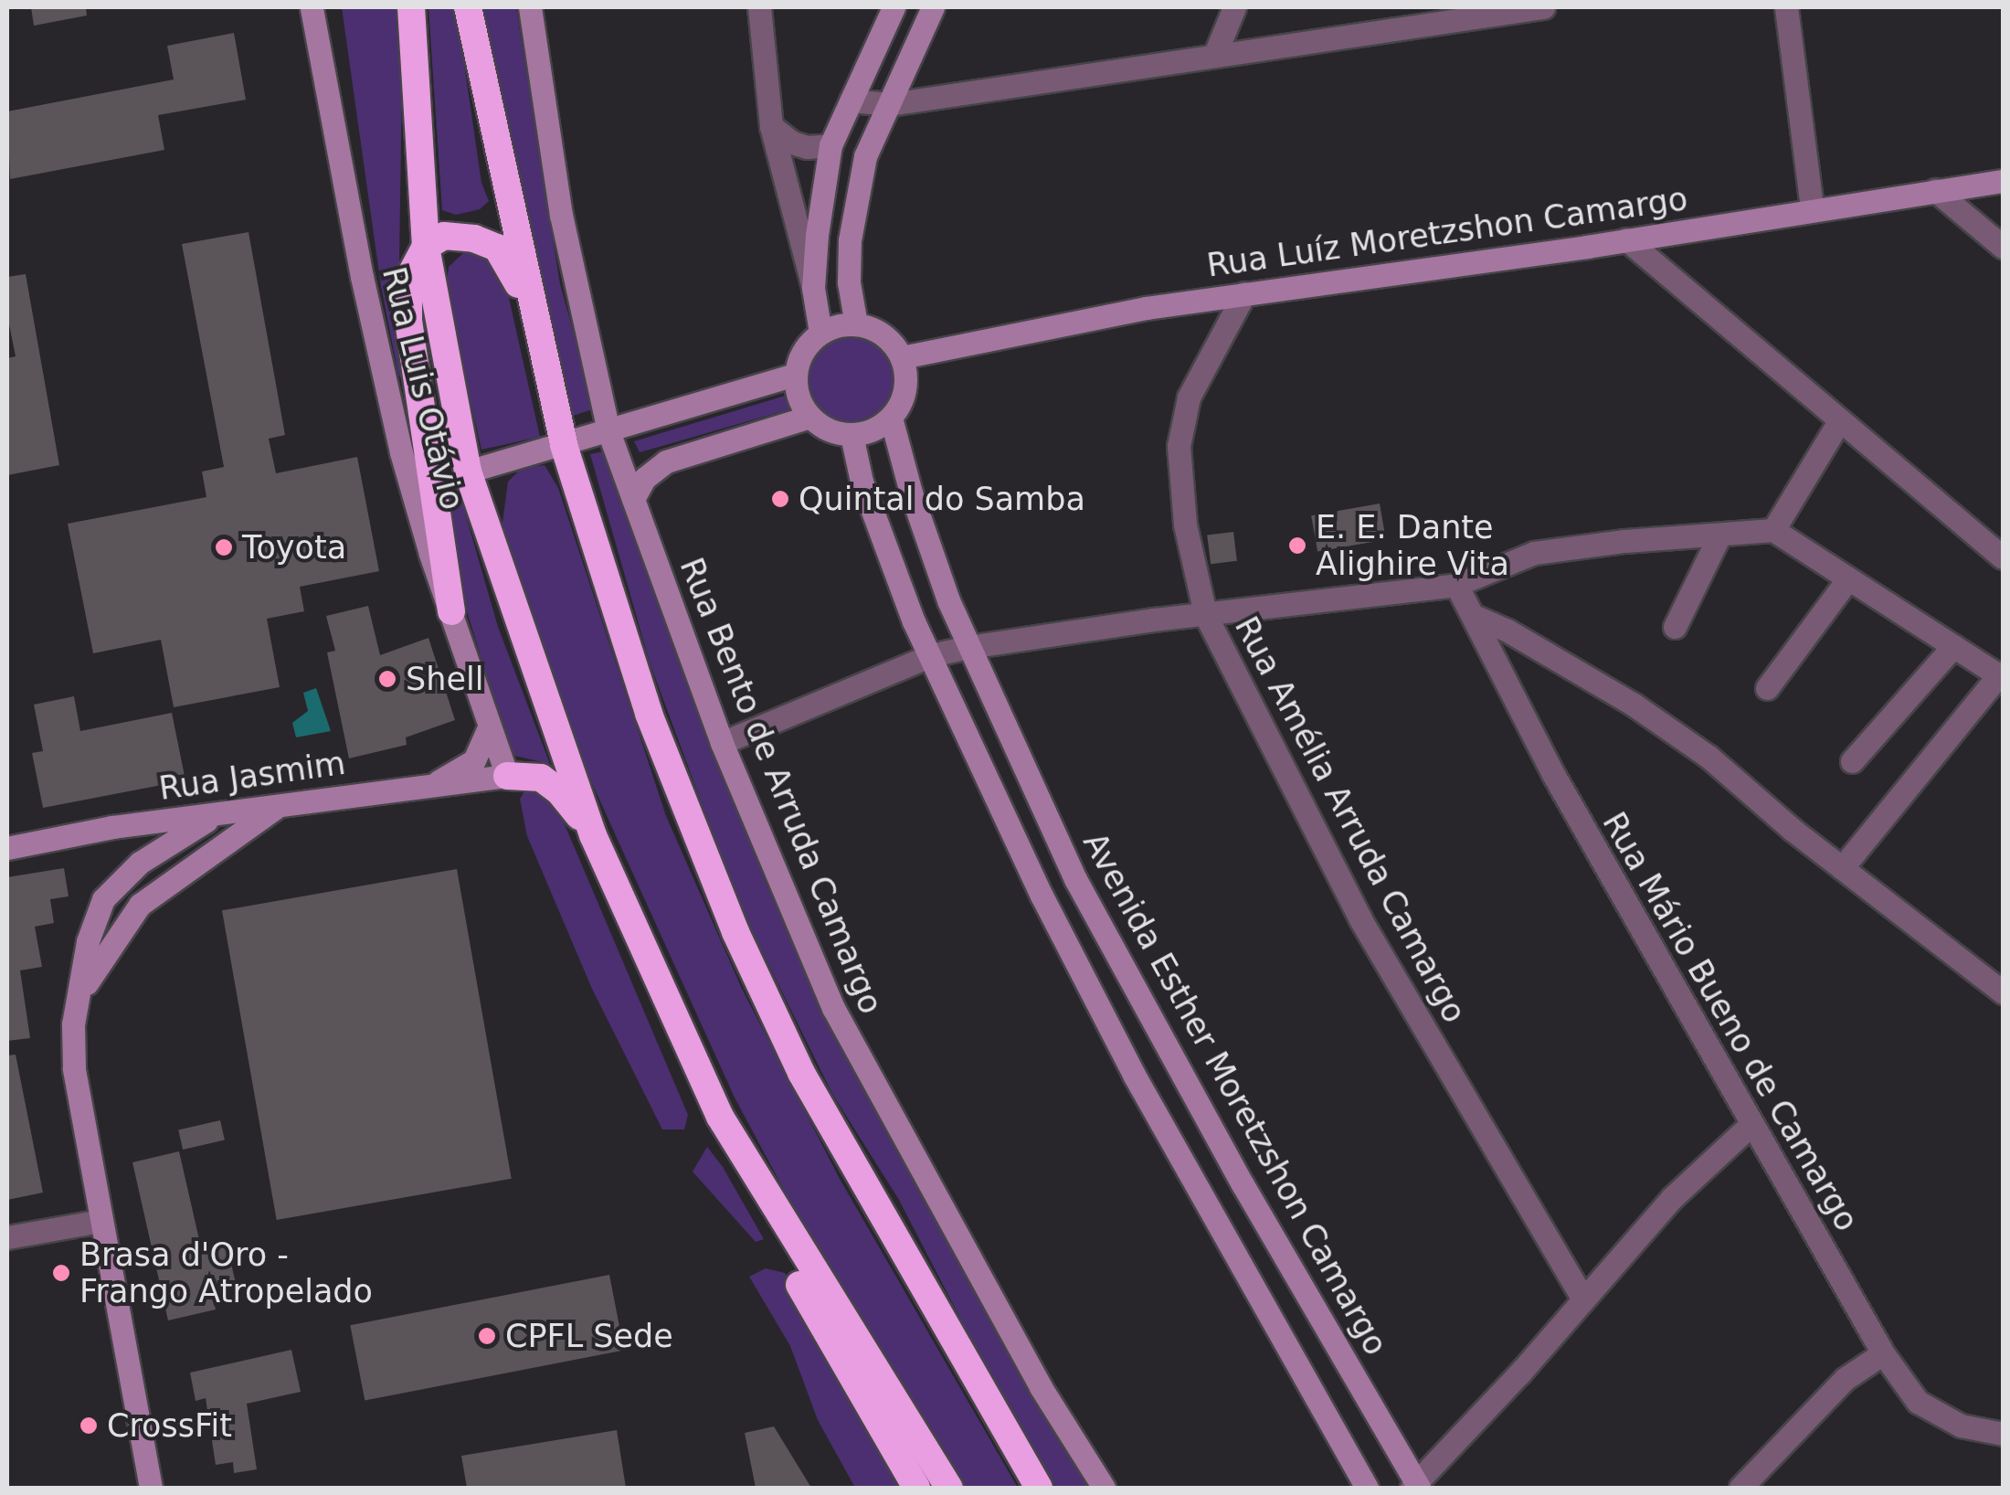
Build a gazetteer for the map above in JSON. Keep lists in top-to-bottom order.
{
  "streets": {
    "main road": [
      "Rua Luíz Moretzshon Camargo",
      "Rua Luis Otávio",
      "Rua Jasmim",
      "Rua Bento de Arruda Camargo",
      "Avenida Esther Moretzshon Camargo"
    ],
    "street": ["Rua Amélia Arruda Camargo", "Rua Mário Bueno de Camargo"]
  },
  "crossings": [
    ["Rua Luíz Moretzshon Camargo", "Rua Amélia Arruda Camargo"],
    ["Rua Luíz Moretzshon Camargo", "Avenida Esther Moretzshon Camargo"],
    ["Rua Luis Otávio", "Rua Jasmim"]
  ],
  "places": [
    "Quintal do Samba",
    "E. E. Dante Alighire Vita",
    "Toyota",
    "Shell",
    "Brasa d'Oro - Frango Atropelado",
    "CPFL Sede",
    "CrossFit"
  ]
}
